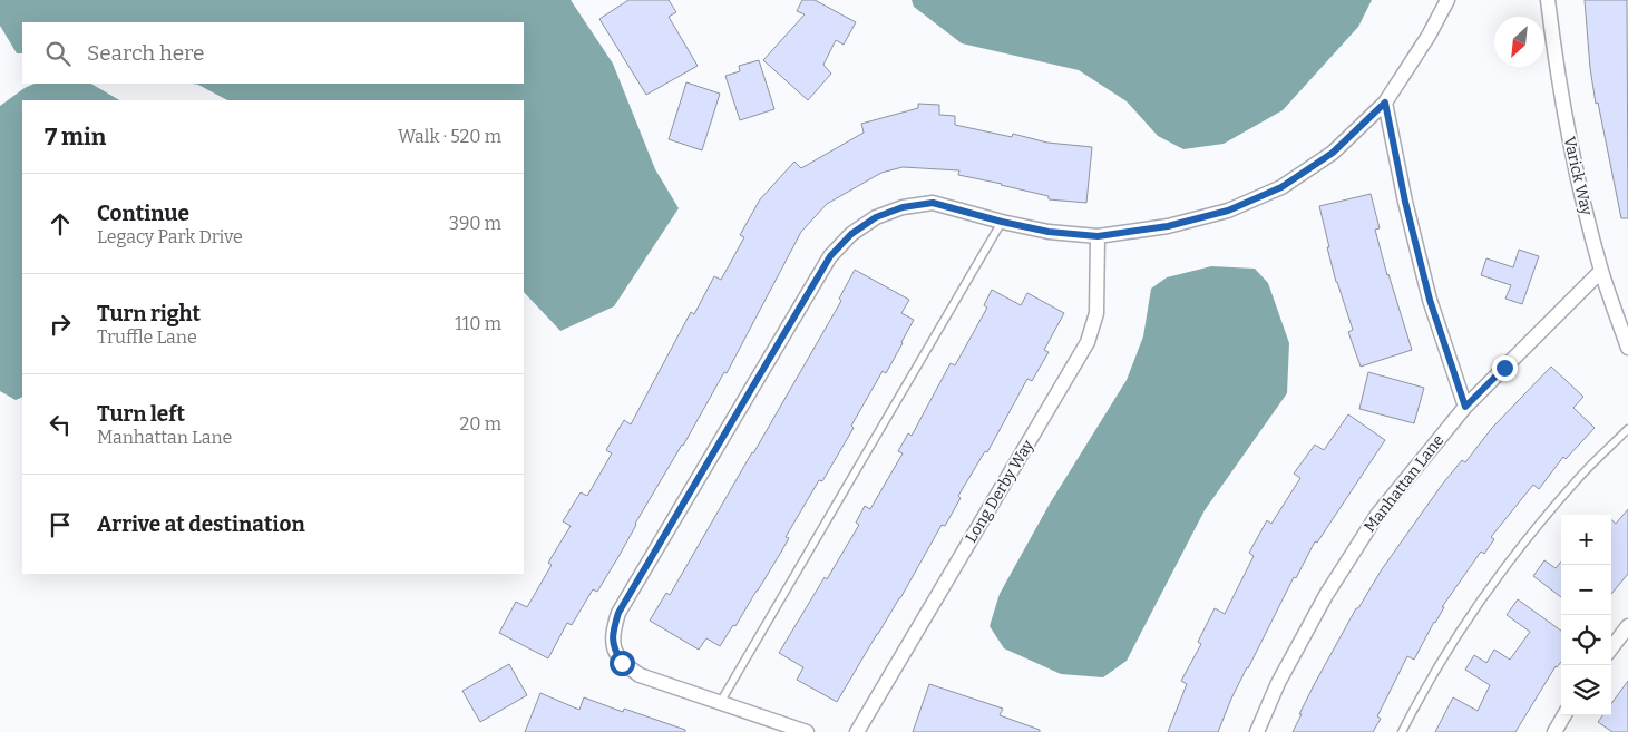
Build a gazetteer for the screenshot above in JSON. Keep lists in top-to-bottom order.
{
  "streets": {
    "street": ["Varick Way", "Manhattan Lane", "Long Derby Way"]
  },
  "crossings": [
    ["Varick Way", "Manhattan Lane"]
  ],
  "north": "bottom left",
  "page": {
    "search": "Search here",
    "heading": ["7 min", "Walk · 520 m"],
    "list": [
      ["Continue", "Legacy Park Drive", "390 m"],
      ["Turn right", "Truffle Lane", "110 m"],
      ["Turn left", "Manhattan Lane", "20 m"],
      "Arrive at destination"
    ],
    "map_buttons": ["+", "−"]
  }
}
